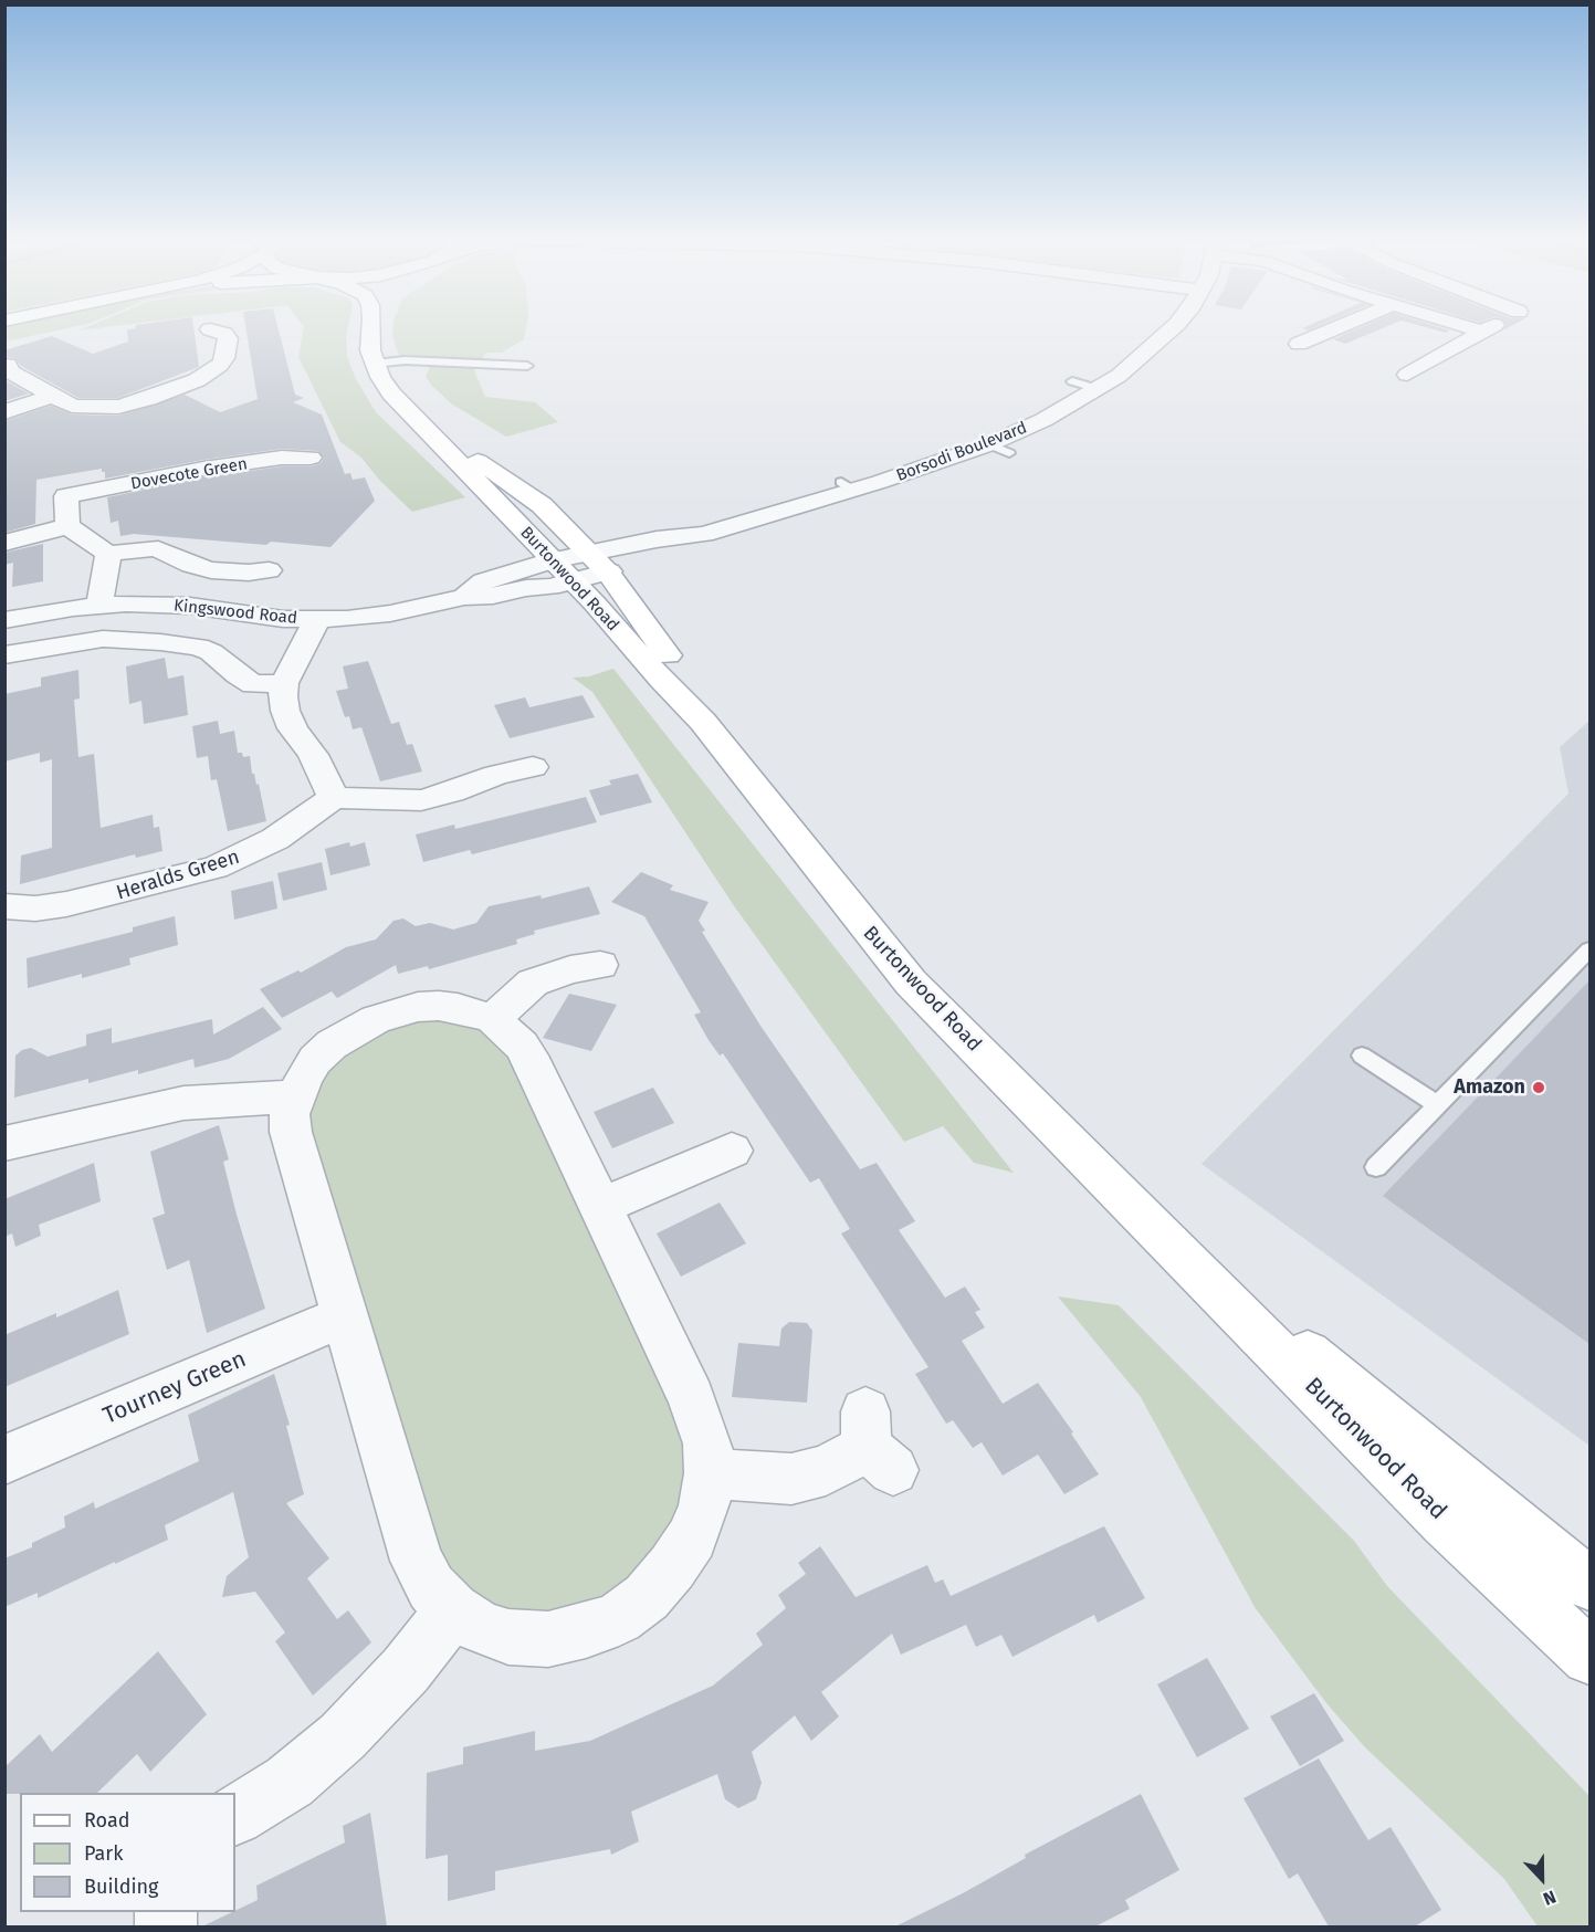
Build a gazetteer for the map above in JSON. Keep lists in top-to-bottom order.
{
  "streets": {
    "main road": ["Burtonwood Road"],
    "street": [
      "Borsodi Boulevard",
      "Dovecote Green",
      "Kingswood Road",
      "Heralds Green",
      "Tourney Green"
    ]
  },
  "crossings": [
    ["Borsodi Boulevard", "Burtonwood Road"],
    ["Borsodi Boulevard", "Kingswood Road"],
    ["Burtonwood Road", "Kingswood Road"]
  ],
  "places": ["Amazon"],
  "legend": ["Road", "Park", "Building"],
  "north": "bottom"
}
